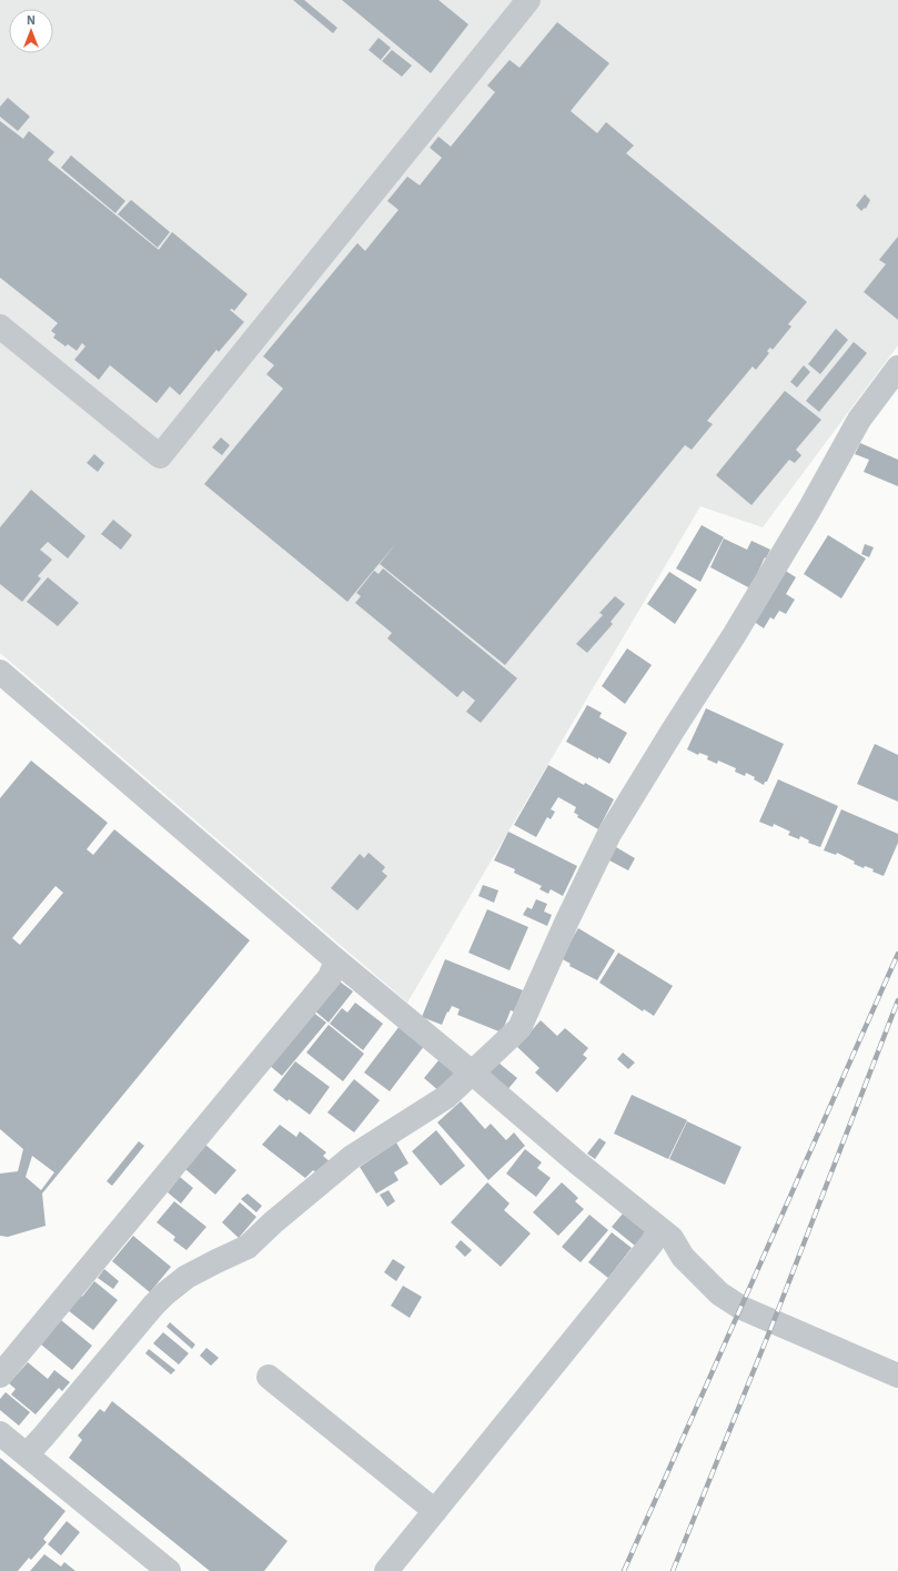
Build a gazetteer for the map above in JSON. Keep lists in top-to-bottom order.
{
  "north": "top"
}
